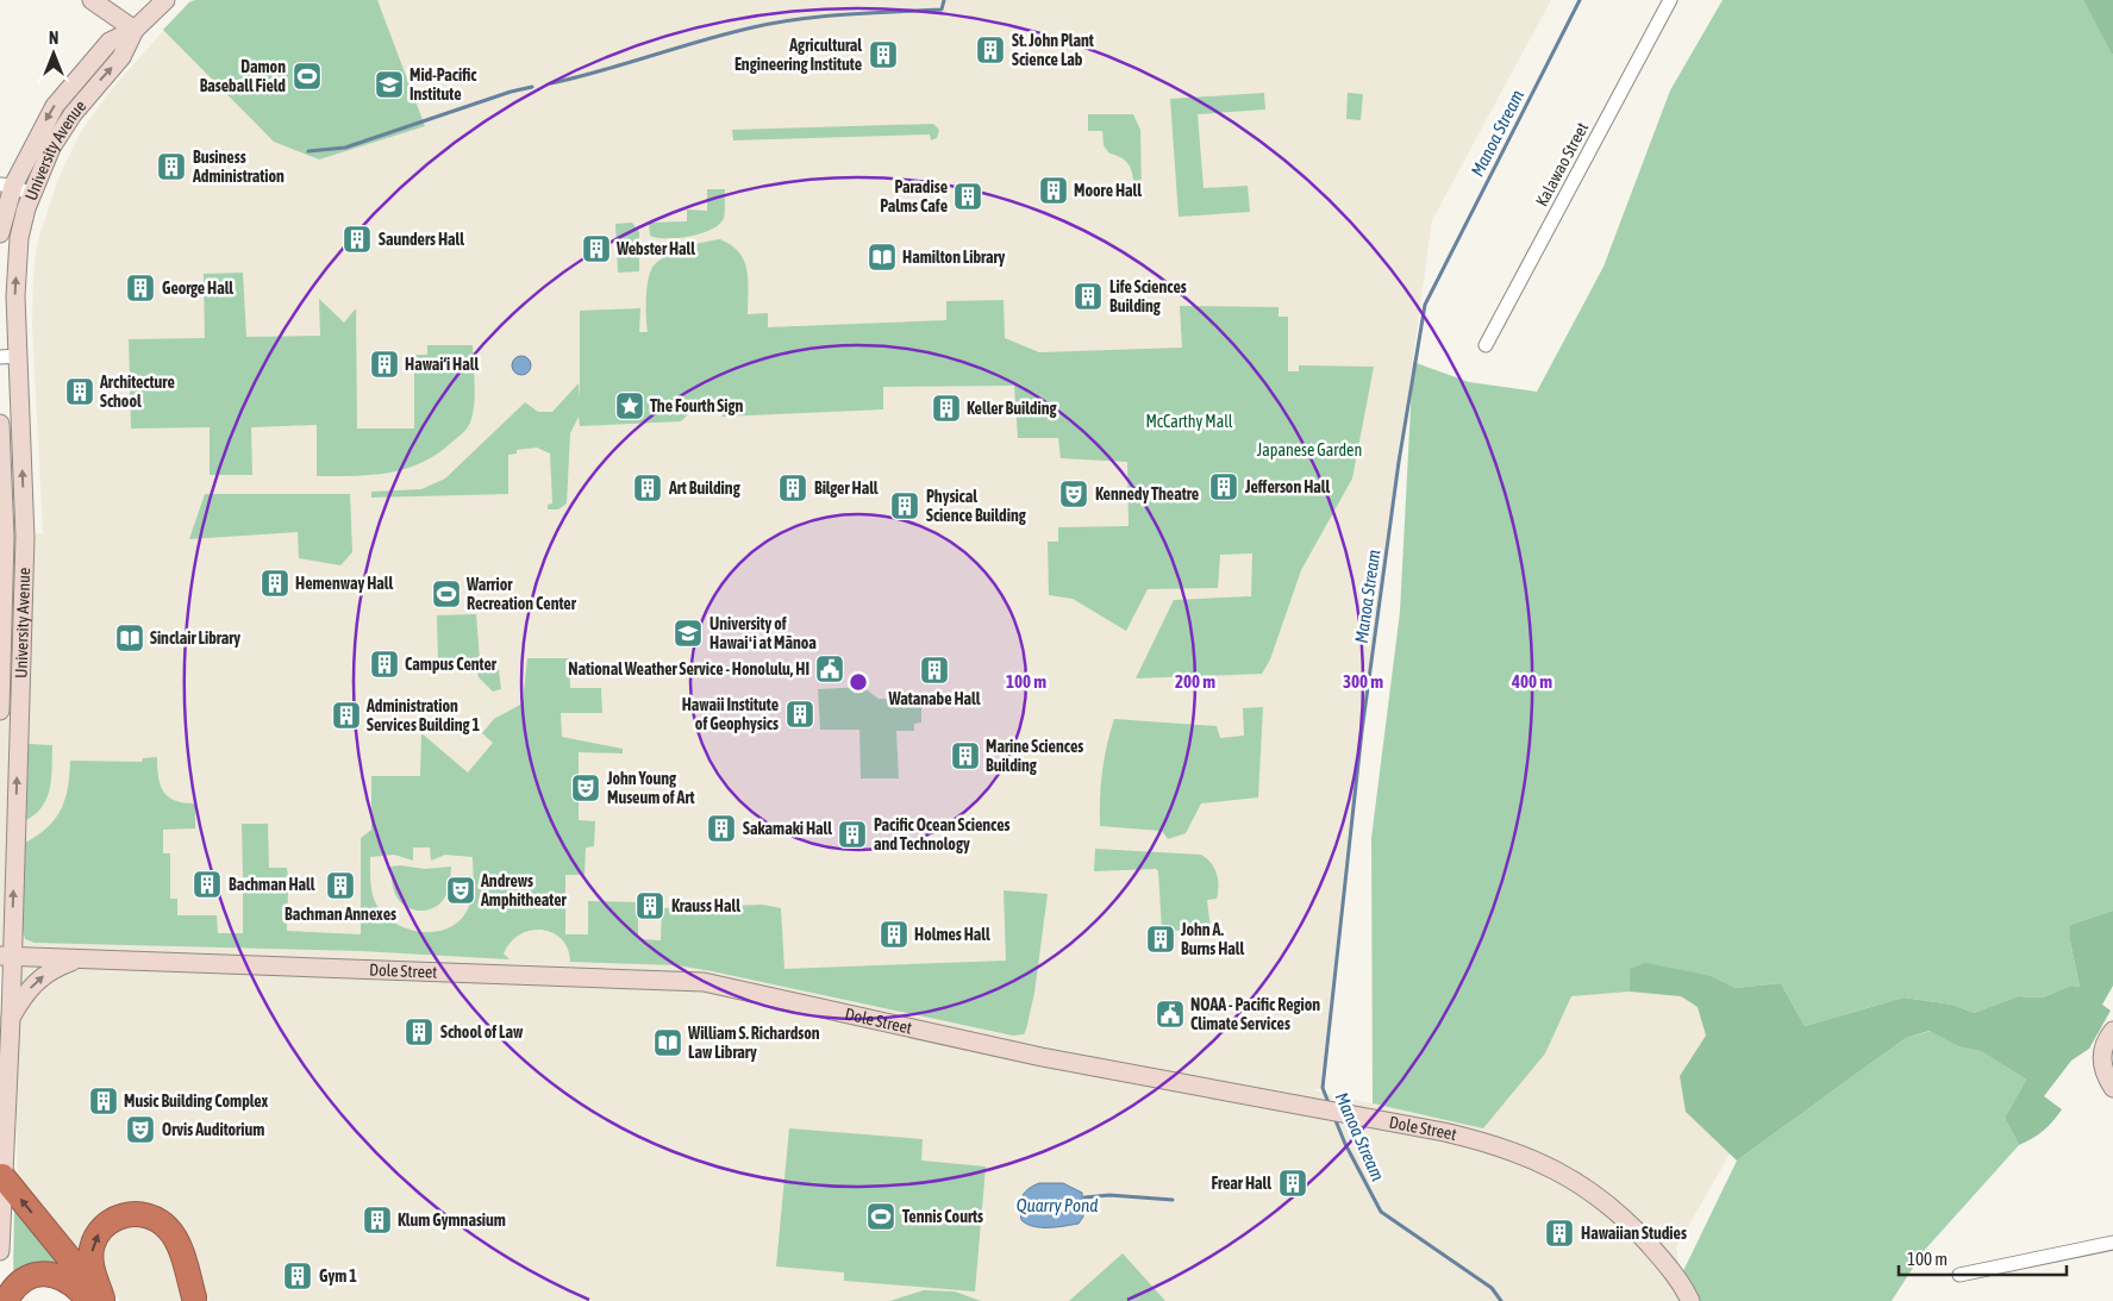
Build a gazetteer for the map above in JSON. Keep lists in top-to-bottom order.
{
  "streets": {
    "street": ["University Avenue", "Kalawao Street", "Dole Street"]
  },
  "crossings": [
    ["University Avenue", "Dole Street"]
  ],
  "water": ["Manoa Stream", "Quarry Pond"],
  "parks": ["McCarthy Mall", "Japanese Garden"],
  "places": {
    "building": [
      "St. John Plant Science Lab",
      "Agricultural Engineering Institute",
      "Business Administration",
      "Moore Hall",
      "Paradise Palms Cafe",
      "Saunders Hall",
      "Webster Hall",
      "George Hall",
      "Life Sciences Building",
      "Hawai‘i Hall",
      "Architecture School",
      "Keller Building",
      "Jefferson Hall",
      "Art Building",
      "Bilger Hall",
      "Physical Science Building",
      "Hemenway Hall",
      "Campus Center",
      "Watanabe Hall",
      "Hawaii Institute of Geophysics",
      "Administration Services Building 1",
      "Marine Sciences Building",
      "Sakamaki Hall",
      "Pacific Ocean Sciences and Technology",
      "Bachman Hall",
      "Bachman Annexes",
      "Krauss Hall",
      "Holmes Hall",
      "John A. Burns Hall",
      "School of Law",
      "Music Building Complex",
      "Frear Hall",
      "Klum Gymnasium",
      "Hawaiian Studies",
      "Gym 1"
    ],
    "sports": ["Damon Baseball Field", "Warrior Recreation Center", "Tennis Courts"],
    "school or university": ["Mid-Pacific Institute", "University of Hawaiʻi at Mānoa"],
    "library": ["Hamilton Library", "Sinclair Library", "William S. Richardson Law Library"],
    "place": ["The Fourth Sign"],
    "theatre": [
      "Kennedy Theatre",
      "John Young Museum of Art",
      "Andrews Amphitheater",
      "Orvis Auditorium"
    ],
    "public building": ["National Weather Service - Honolulu, HI", "NOAA - Pacific Region Climate Services"]
  },
  "scale_bar": "100 m",
  "north": "top",
  "rings": [
    "100 m",
    "200 m",
    "300 m",
    "400 m"
  ]
}
